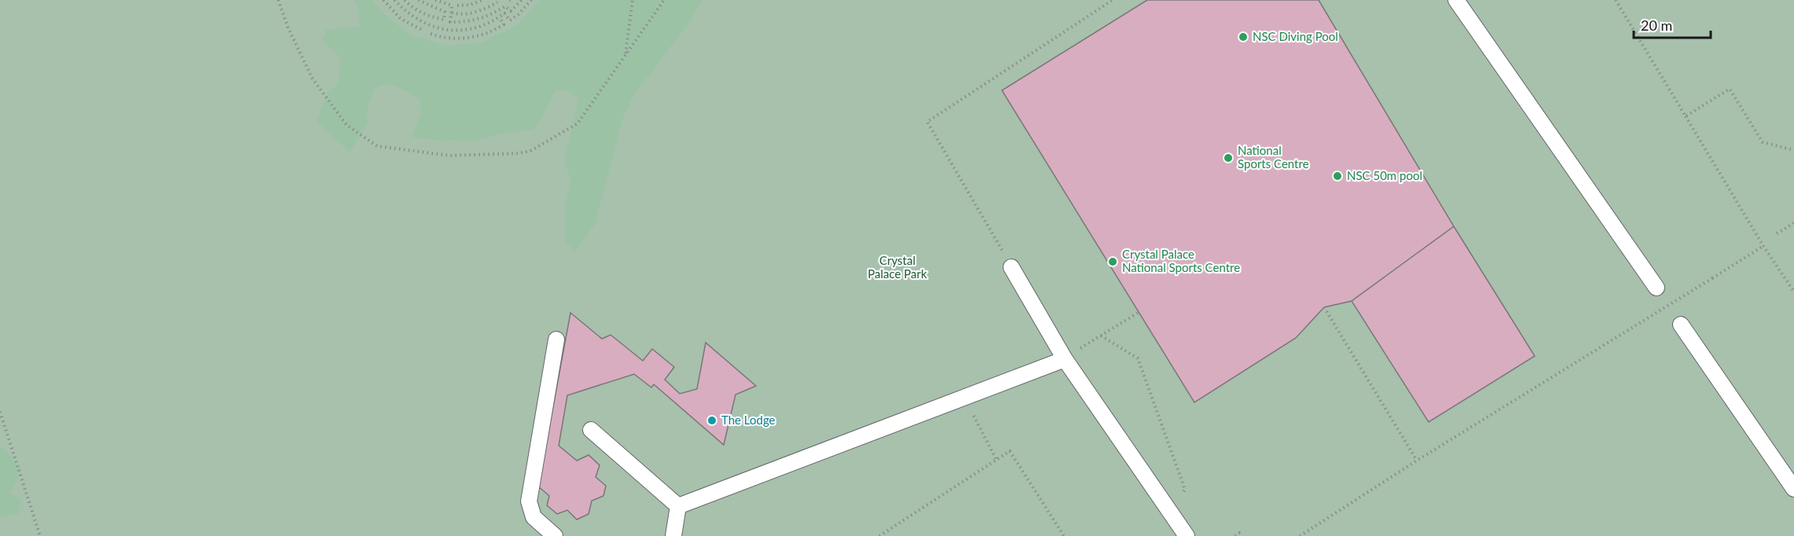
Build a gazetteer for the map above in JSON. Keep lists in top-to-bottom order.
{
  "parks": ["Crystal Palace Park"],
  "places": [
    "NSC Diving Pool",
    "National Sports Centre",
    "NSC 50m pool",
    "Crystal Palace National Sports Centre",
    "The Lodge"
  ],
  "scale_bar": "20 m"
}
